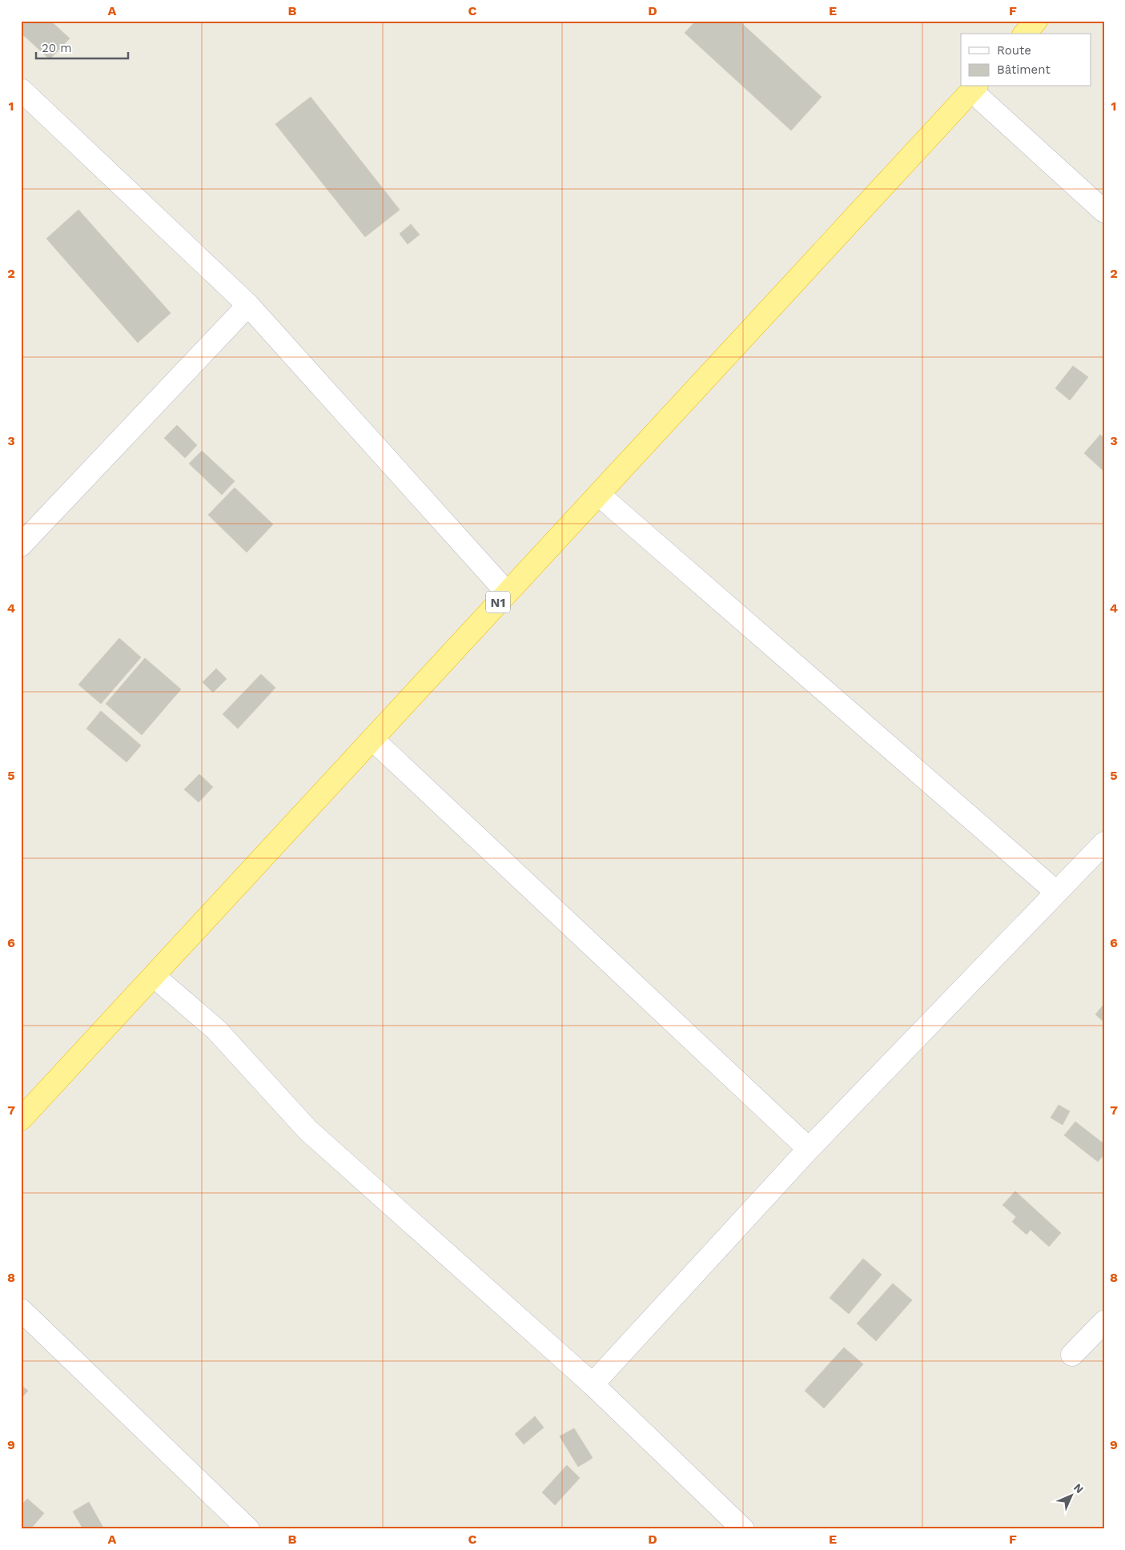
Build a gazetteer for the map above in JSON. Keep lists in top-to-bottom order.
{
  "streets": {
    "highway": ["N1"]
  },
  "legend": ["Route", "Bâtiment"],
  "scale_bar": "20 m",
  "north": "top right",
  "grid": {
    "columns": [
      "A",
      "B",
      "C",
      "D",
      "E",
      "F"
    ],
    "rows": [
      "1",
      "2",
      "3",
      "4",
      "5",
      "6",
      "7",
      "8",
      "9"
    ]
  }
}
